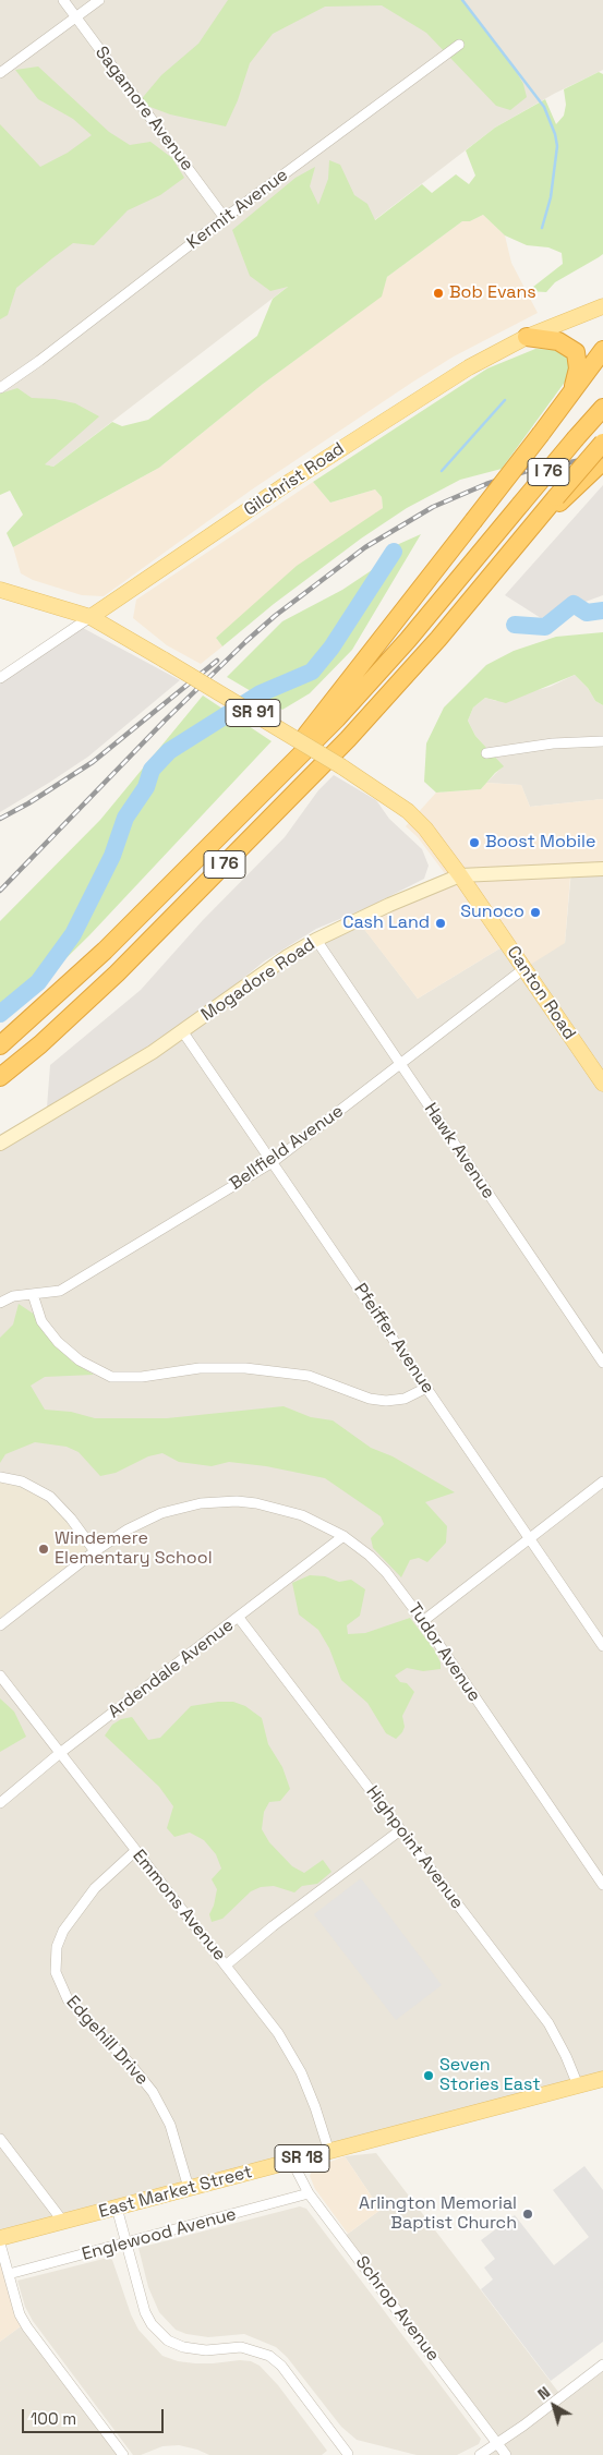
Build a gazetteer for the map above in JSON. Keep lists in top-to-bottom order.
{
  "streets": {
    "highway": ["I 76"],
    "main road": [
      "Gilchrist Road",
      "SR 91",
      "Canton Road",
      "SR 18",
      "East Market Street"
    ],
    "street": [
      "Sagamore Avenue",
      "Kermit Avenue",
      "Mogadore Road",
      "Bellfield Avenue",
      "Hawk Avenue",
      "Pfeiffer Avenue",
      "Tudor Avenue",
      "Ardendale Avenue",
      "Highpoint Avenue",
      "Emmons Avenue",
      "Edgehill Drive",
      "Englewood Avenue",
      "Schrop Avenue"
    ]
  },
  "crossings": [
    ["Sagamore Avenue", "Kermit Avenue"],
    ["Gilchrist Road", "SR 91"],
    ["SR 91", "Mogadore Road"],
    ["SR 91", "Canton Road"],
    ["Mogadore Road", "Canton Road"],
    ["Mogadore Road", "Hawk Avenue"],
    ["Mogadore Road", "Pfeiffer Avenue"],
    ["Canton Road", "Bellfield Avenue"],
    ["Bellfield Avenue", "Hawk Avenue"],
    ["Bellfield Avenue", "Pfeiffer Avenue"],
    ["Tudor Avenue", "Ardendale Avenue"],
    ["Ardendale Avenue", "Highpoint Avenue"],
    ["Ardendale Avenue", "Emmons Avenue"],
    ["Highpoint Avenue", "East Market Street"],
    ["Emmons Avenue", "Edgehill Drive"],
    ["Emmons Avenue", "East Market Street"],
    ["Edgehill Drive", "East Market Street"],
    ["East Market Street", "Schrop Avenue"],
    ["Englewood Avenue", "Schrop Avenue"]
  ],
  "places": [
    "Bob Evans",
    "Boost Mobile",
    "Sunoco",
    "Cash Land",
    "Windemere Elementary School",
    "Seven Stories East",
    "Arlington Memorial Baptist Church"
  ],
  "scale_bar": "100 m",
  "north": "top left"
}
